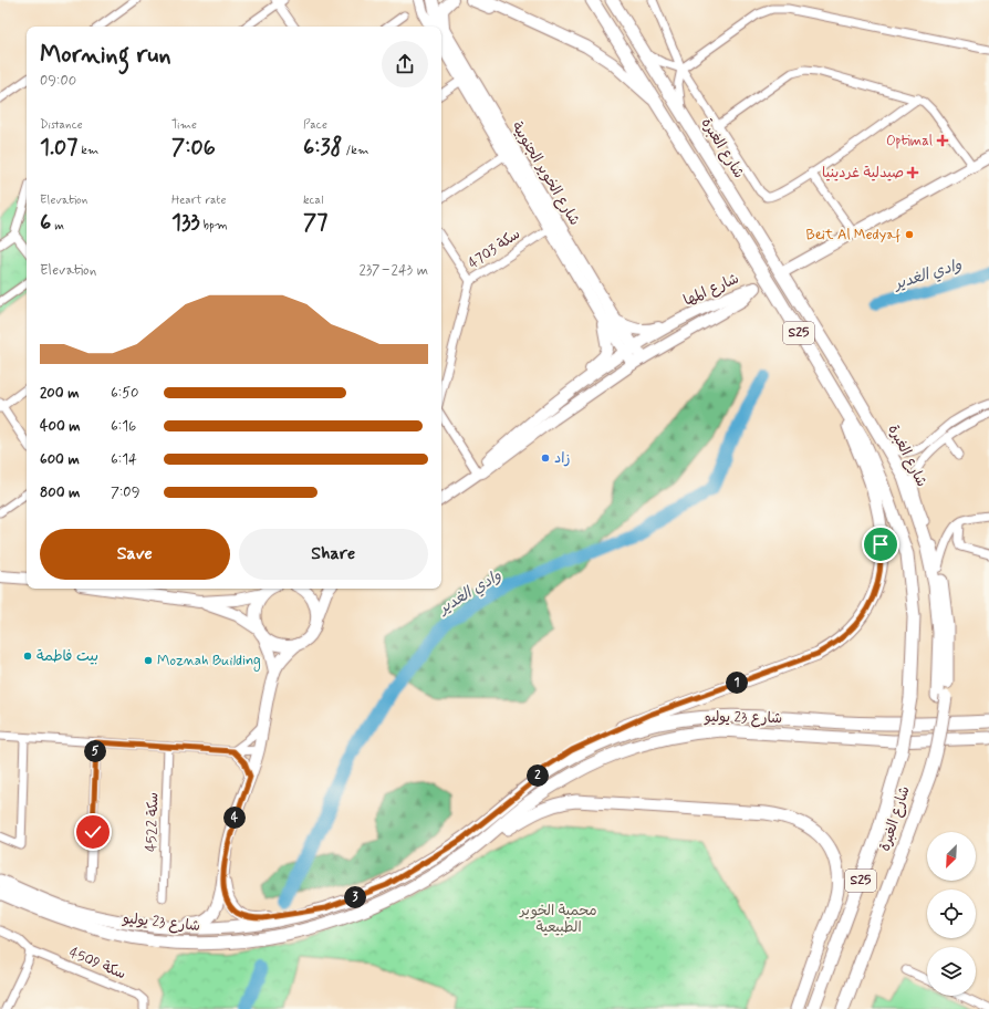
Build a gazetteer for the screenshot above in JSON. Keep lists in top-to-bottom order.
{
  "streets": {
    "main road": ["شارع الغبرة", "S25", "شارع 23 يوليو"],
    "street": [
      "شارع الخوير الجنوبية",
      "4703 سكة",
      "شارع المها",
      "سكة 4522",
      "سكة 4509"
    ]
  },
  "crossings": [
    ["شارع الخوير الجنوبية", "4703 سكة"],
    ["شارع الخوير الجنوبية", "شارع المها"]
  ],
  "water": ["وادي الغدير"],
  "parks": ["محمية الخوير الطبيعية"],
  "places": {
    "health": ["Optimal", "صيدلية غردينيا"],
    "other": [
      "Beit Al Medyaf",
      "زاد",
      "بيت فاطمة",
      "Moznah Building"
    ]
  },
  "north": "bottom left",
  "page": {
    "heading": ["Morning run", "09:00"],
    "stats": [
      ["Distance", "1.07 km"],
      ["Time", "7:06"],
      ["Pace", "6:38 /km"],
      ["Elevation", "6 m"],
      ["Heart rate", "133 bpm"],
      ["kcal", "77"]
    ],
    "chart": ["Elevation", "237–243 m"],
    "list": [
      {
        "name": "200 m",
        "note": "6:50"
      },
      {
        "name": "400 m",
        "note": "6:16"
      },
      {
        "name": "600 m",
        "note": "6:14"
      },
      {
        "name": "800 m",
        "note": "7:09"
      }
    ],
    "buttons": ["Save", "Share"],
    "pins": [
      "1",
      "5",
      "2",
      "4",
      "3"
    ]
  }
}
